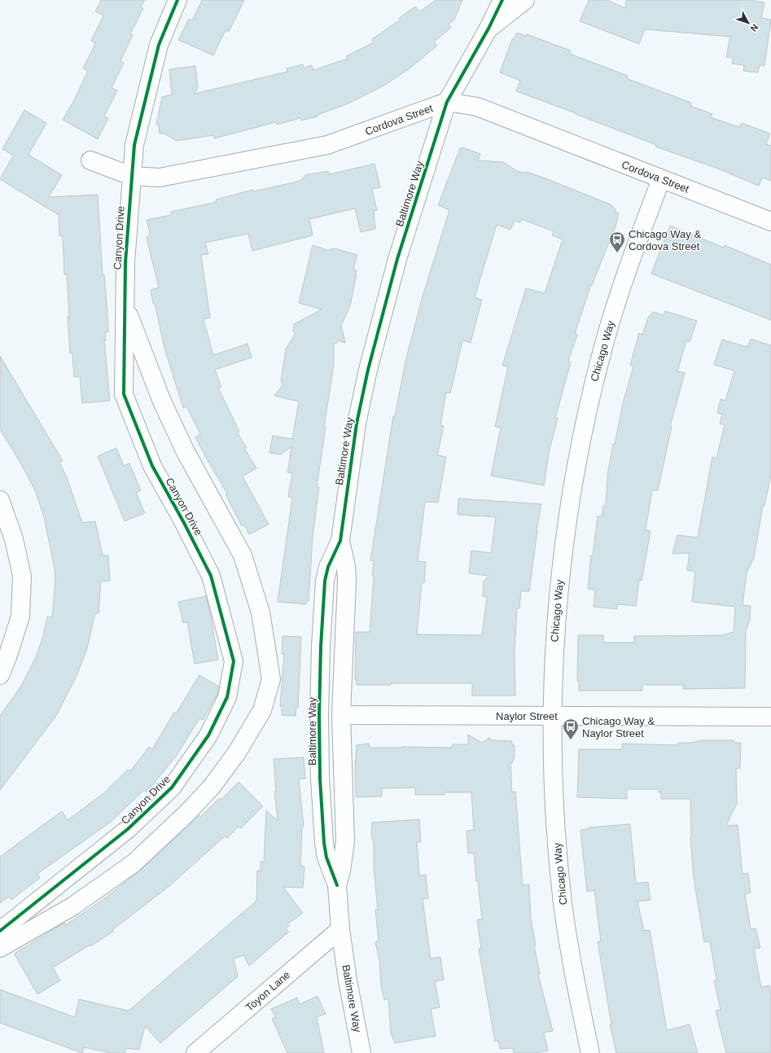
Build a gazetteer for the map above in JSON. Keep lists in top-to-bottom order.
{
  "streets": {
    "street": [
      "Cordova Street",
      "Baltimore Way",
      "Canyon Drive",
      "Chicago Way",
      "Naylor Street",
      "Toyon Lane"
    ]
  },
  "crossings": [
    ["Cordova Street", "Baltimore Way"],
    ["Cordova Street", "Canyon Drive"],
    ["Cordova Street", "Chicago Way"],
    ["Baltimore Way", "Naylor Street"],
    ["Baltimore Way", "Toyon Lane"],
    ["Chicago Way", "Naylor Street"]
  ],
  "places": {
    "bus stop": ["Chicago Way & Cordova Street", "Chicago Way & Naylor Street"]
  },
  "north": "bottom right"
}
